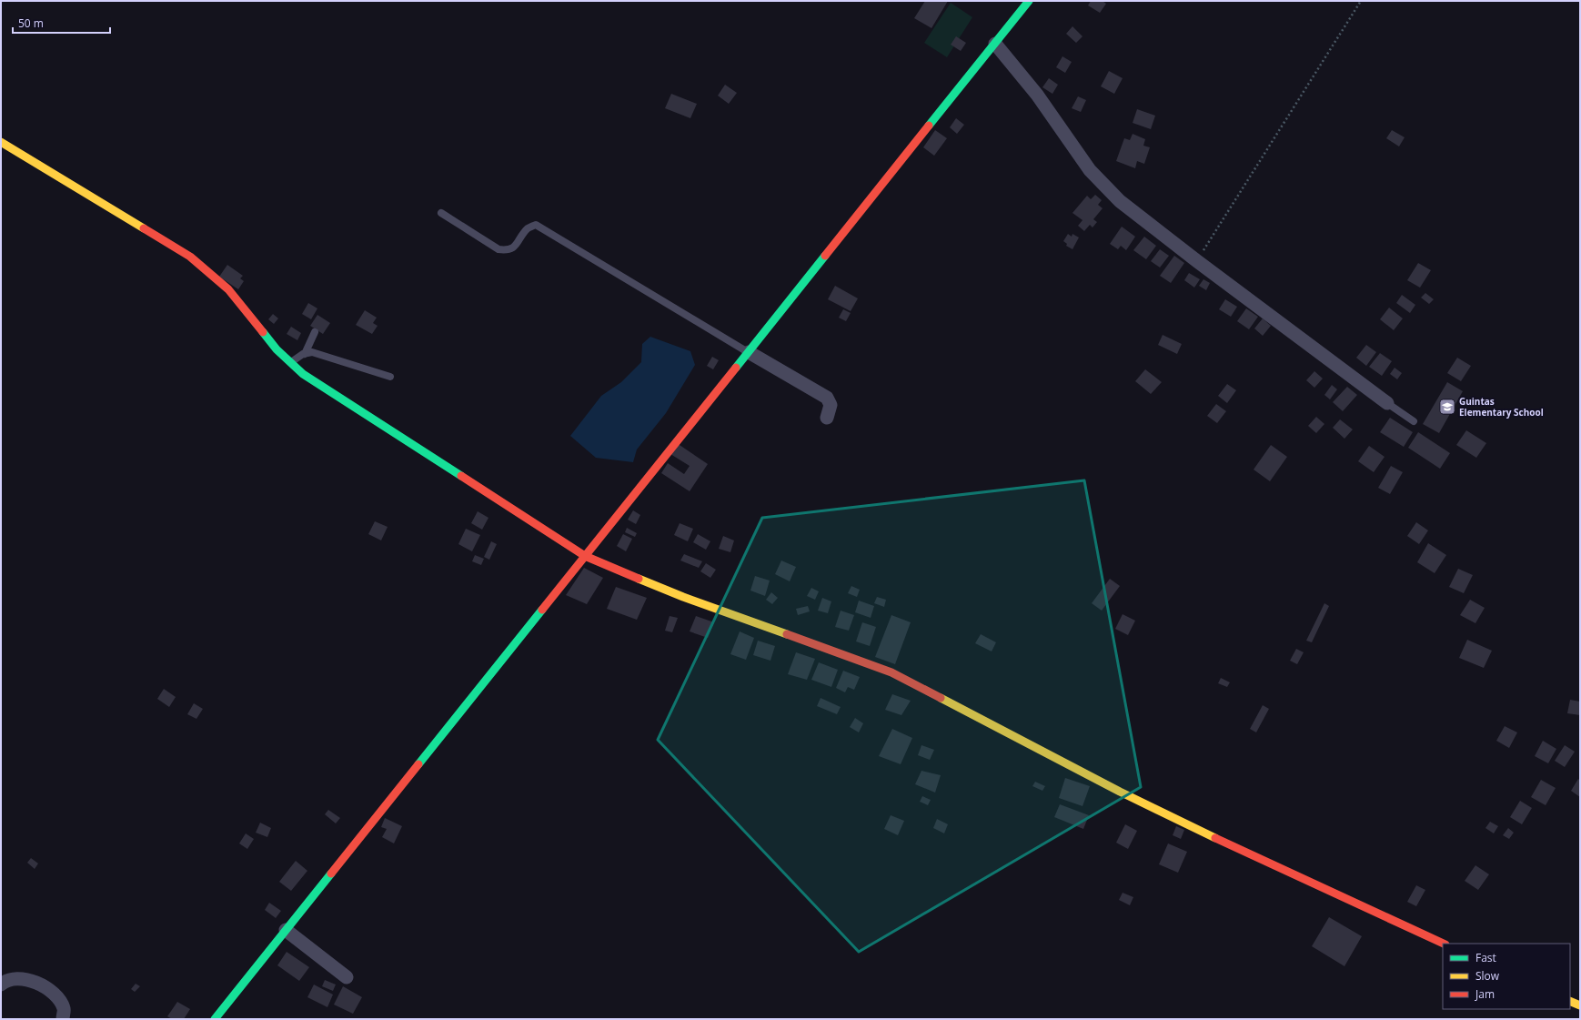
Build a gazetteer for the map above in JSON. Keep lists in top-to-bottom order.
{
  "places": {
    "school or university": ["Guintas Elementary School"]
  },
  "legend": ["Fast", "Slow", "Jam"],
  "scale_bar": "50 m"
}
